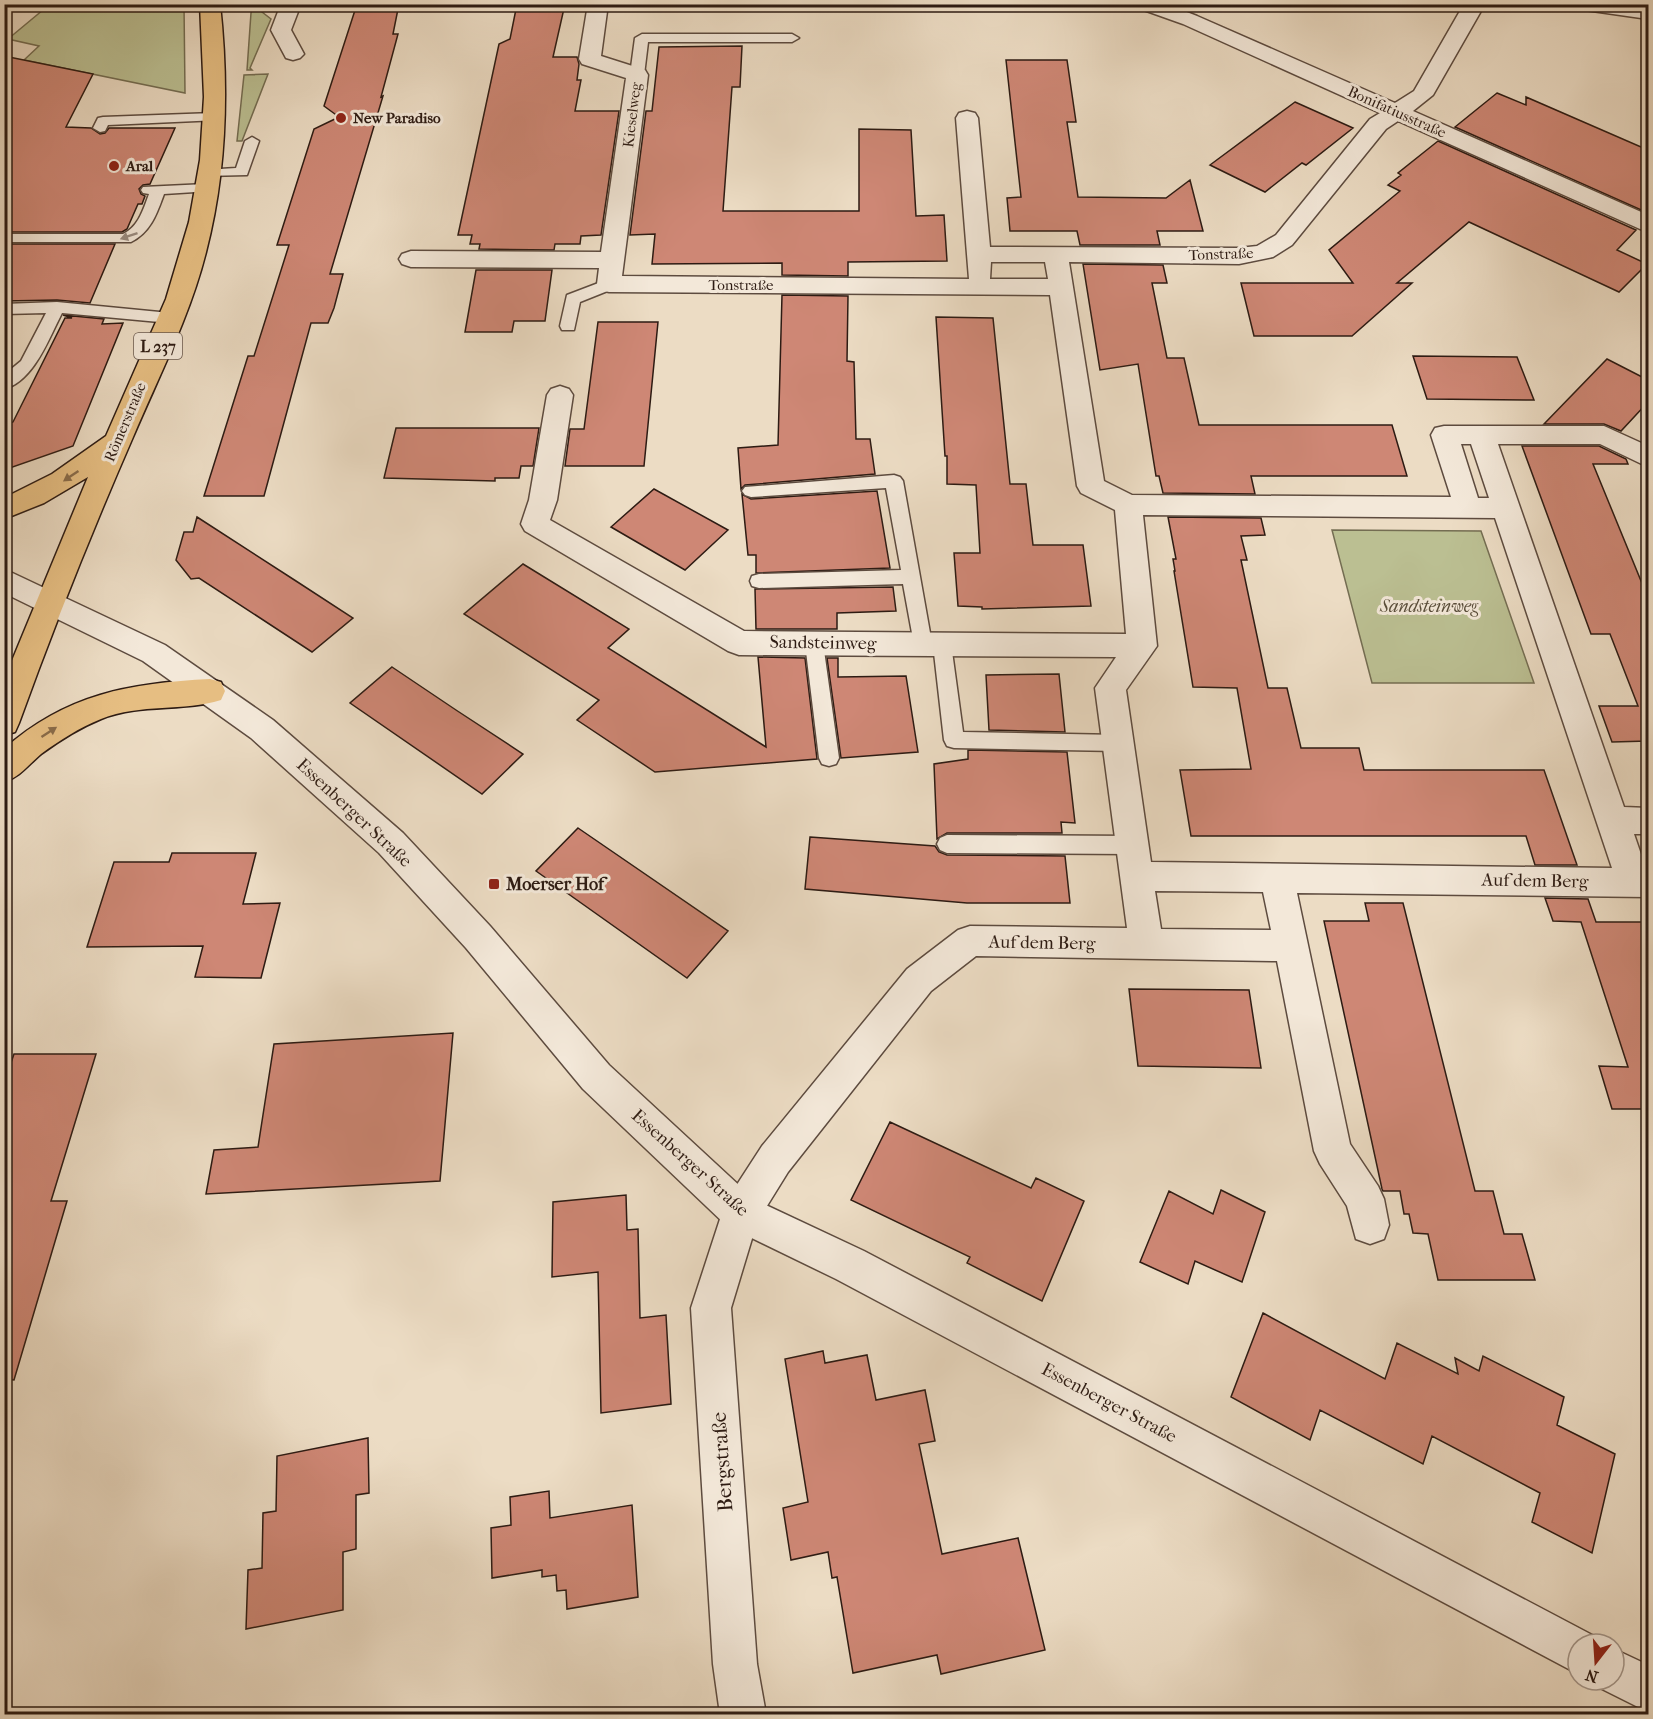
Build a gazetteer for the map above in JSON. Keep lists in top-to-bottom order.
{
  "streets": {
    "main road": ["L 237", "Römerstraße"],
    "street": [
      "Bonifatiusstraße",
      "Kieselweg",
      "Tonstraße",
      "Sandsteinweg",
      "Essenberger Straße",
      "Auf dem Berg",
      "Bergstraße"
    ]
  },
  "crossings": [
    ["Bonifatiusstraße", "Tonstraße"],
    ["Kieselweg", "Tonstraße"],
    ["Römerstraße", "Essenberger Straße"],
    ["Essenberger Straße", "Auf dem Berg"],
    ["Essenberger Straße", "Bergstraße"],
    ["Auf dem Berg", "Bergstraße"]
  ],
  "parks": ["Sandsteinweg"],
  "places": {
    "other": ["New Paradiso", "Aral"],
    "transit": ["Moerser Hof"]
  },
  "north": "bottom"
}
